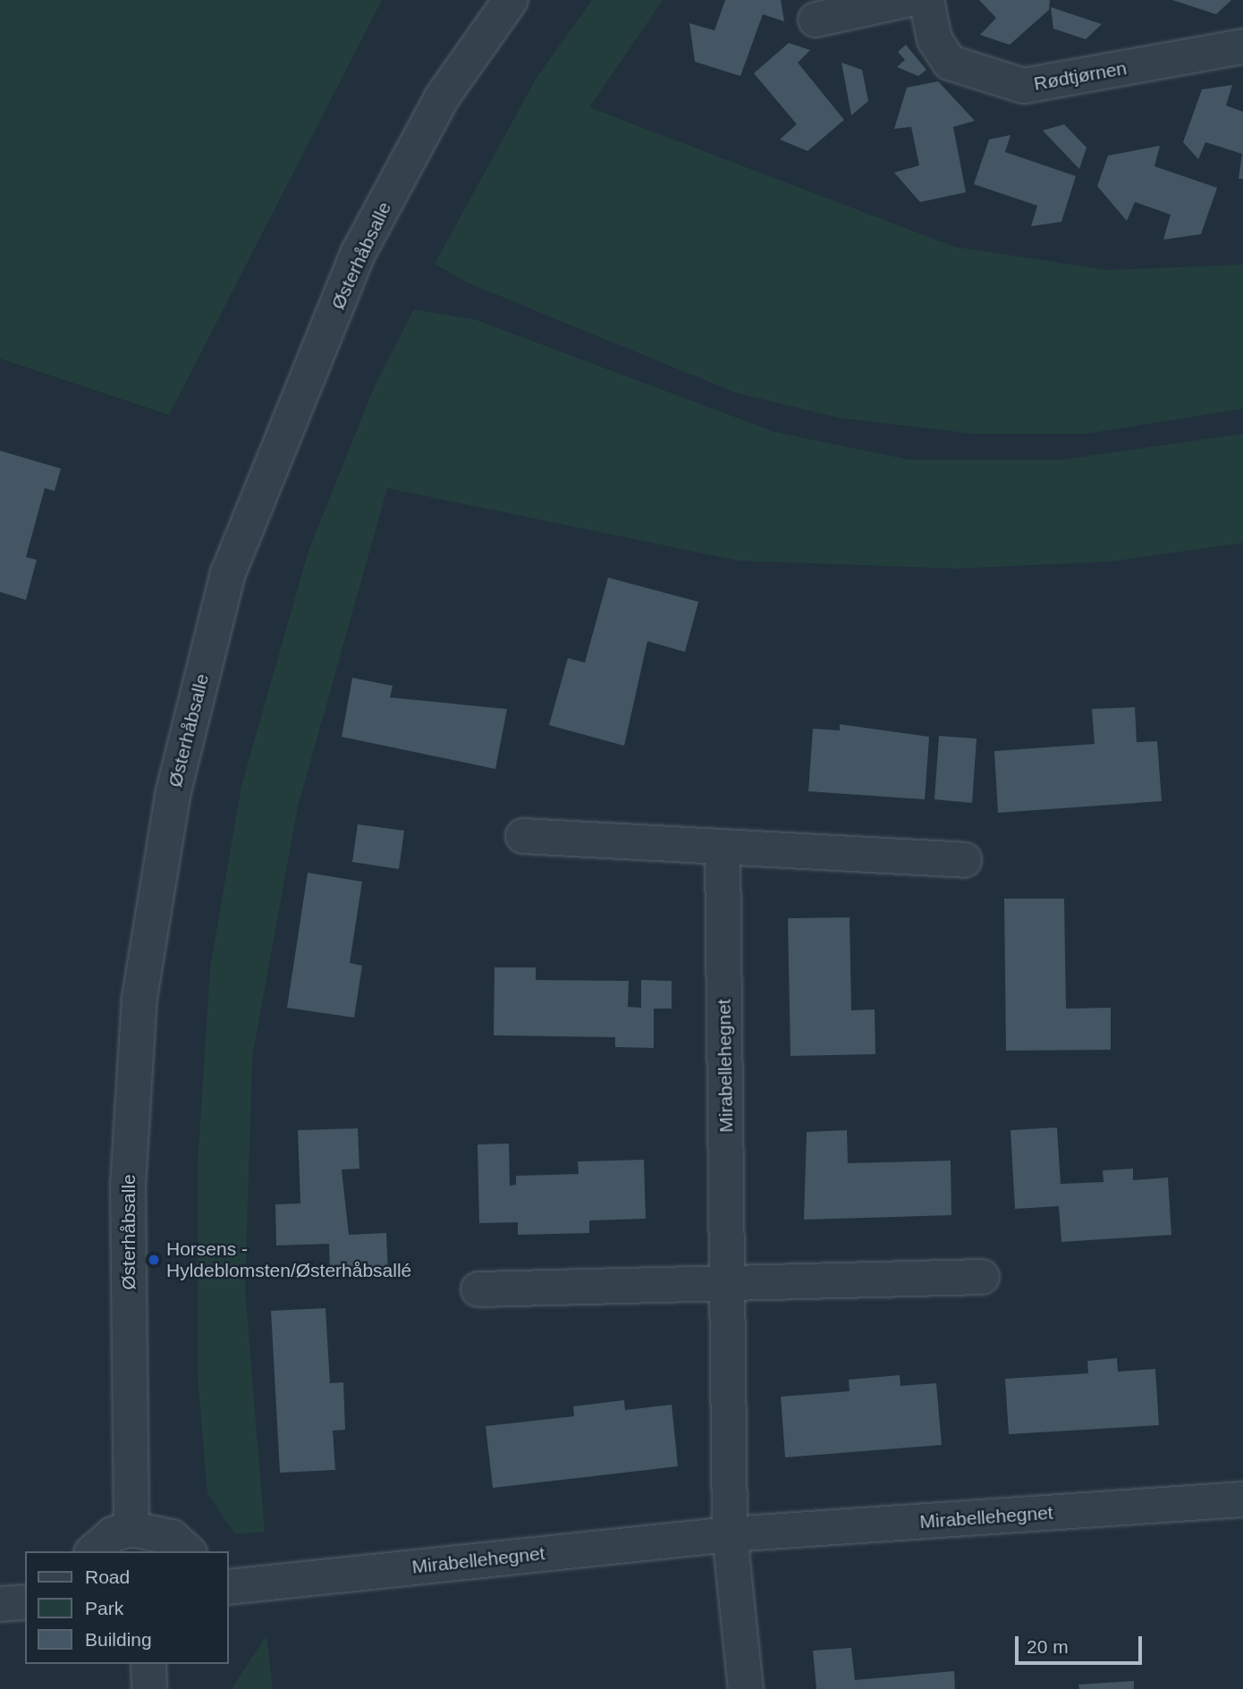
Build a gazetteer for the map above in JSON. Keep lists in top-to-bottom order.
{
  "streets": {
    "street": ["Rødtjørnen", "Østerhåbsalle", "Mirabellehegnet"]
  },
  "places": ["Horsens - Hyldeblomsten/Østerhåbsallé"],
  "legend": ["Road", "Park", "Building"],
  "scale_bar": "20 m"
}
